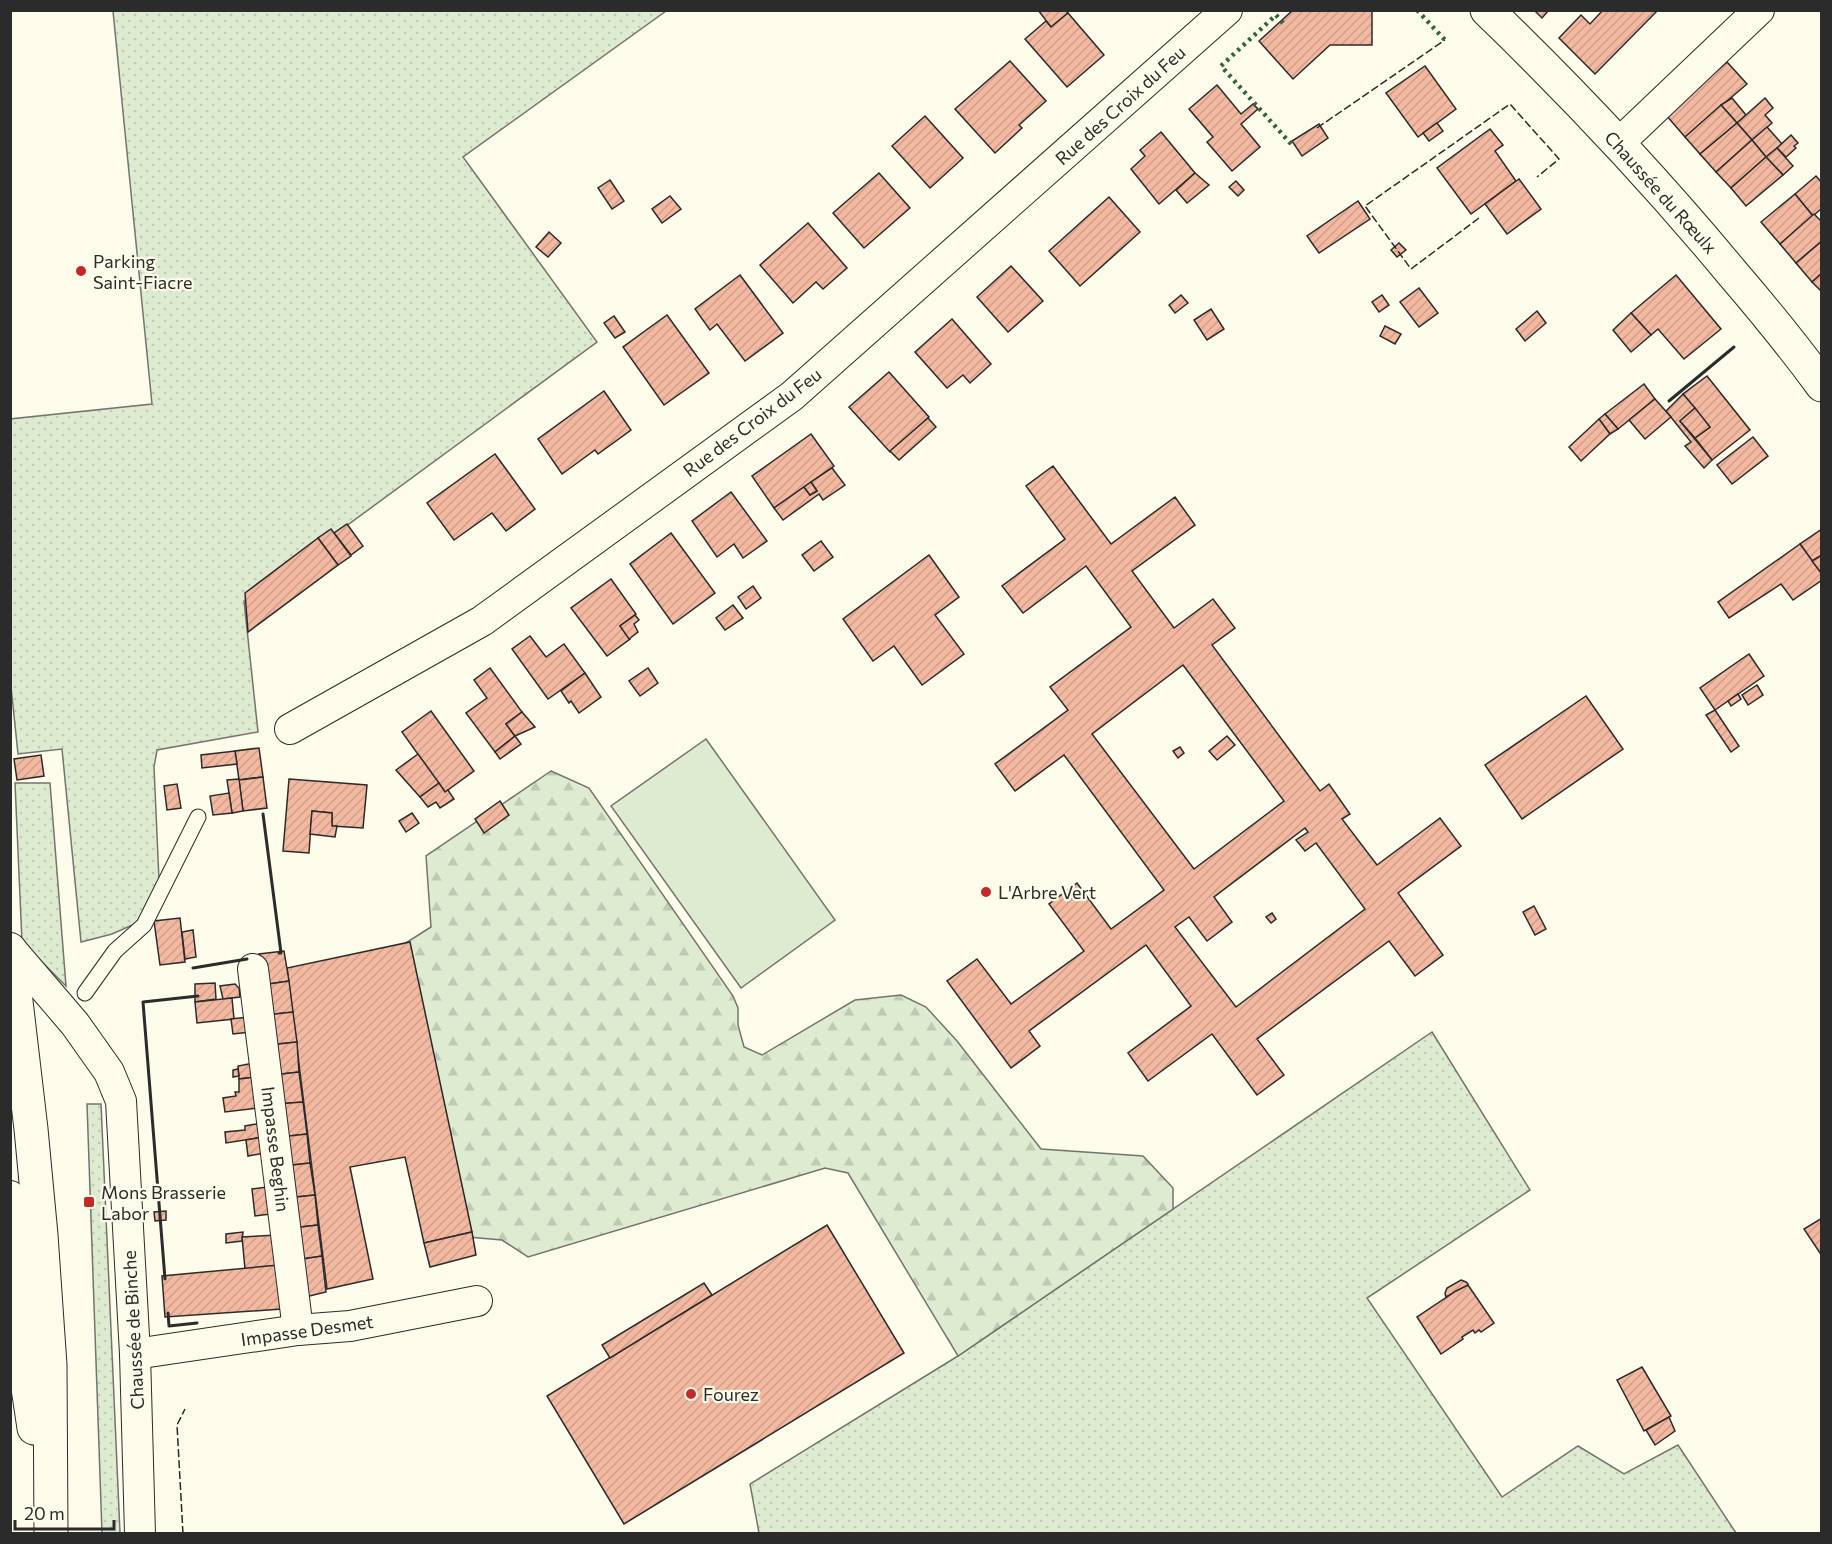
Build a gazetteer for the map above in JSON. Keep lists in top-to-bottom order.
{
  "streets": {
    "main road": ["Chaussée du Rœulx", "Chaussée de Binche"],
    "street": ["Rue des Croix du Feu", "Impasse Beghin", "Impasse Desmet"]
  },
  "crossings": [
    ["Impasse Beghin", "Impasse Desmet"],
    ["Chaussée de Binche", "Impasse Desmet"]
  ],
  "places": {
    "other": ["Parking Saint-Fiacre", "L'Arbre Vert", "Fourez"],
    "transit": ["Mons Brasserie Labor"]
  },
  "scale_bar": "20 m"
}
